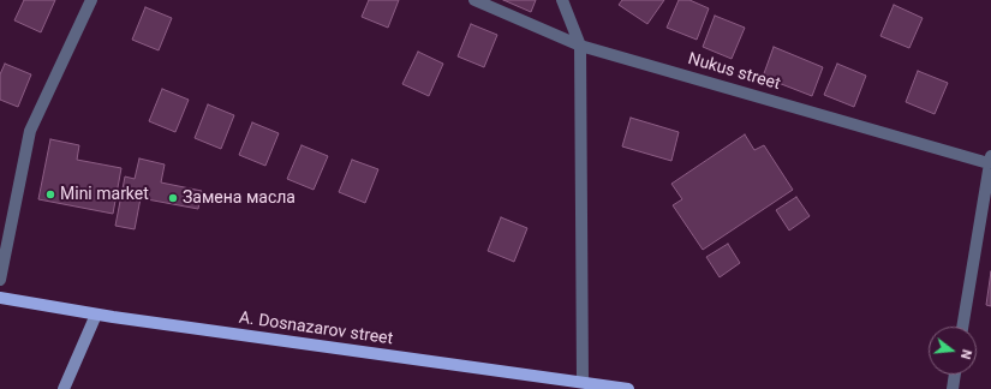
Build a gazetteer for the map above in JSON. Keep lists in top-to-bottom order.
{
  "streets": {
    "main road": ["A. Dosnazarov street"],
    "street": ["Nukus street"]
  },
  "places": ["Mini market", "Замена масла"],
  "north": "right"
}
